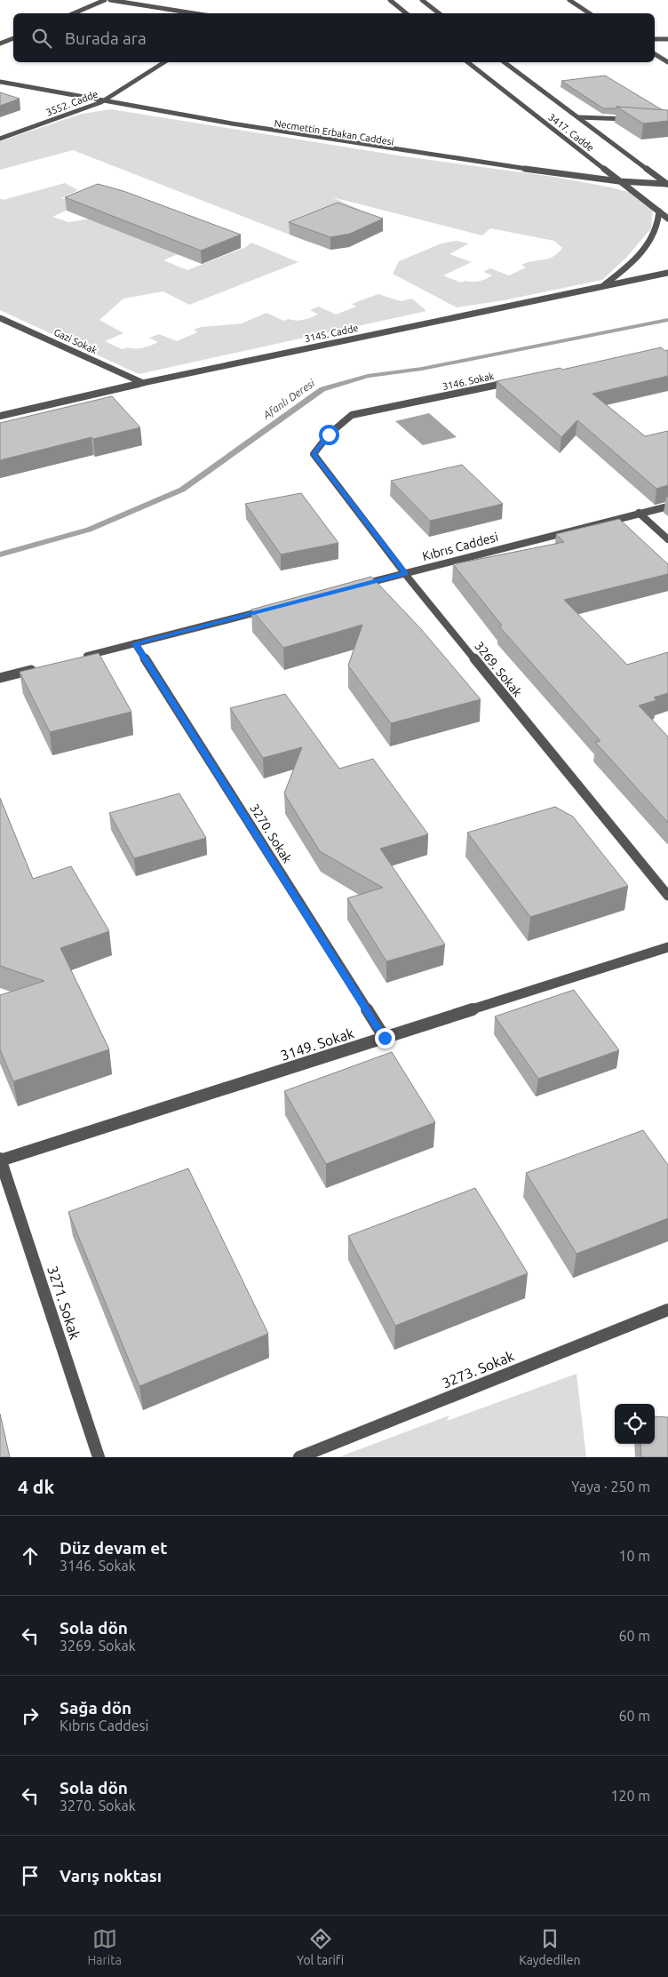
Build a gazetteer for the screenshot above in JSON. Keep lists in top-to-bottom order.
{
  "streets": {
    "street": [
      "3552. Cadde",
      "Necmettin Erbakan Caddesi",
      "3417. Cadde",
      "3145. Cadde",
      "Gazi Sokak",
      "3146. Sokak",
      "Kıbrıs Caddesi",
      "3269. Sokak",
      "3270. Sokak",
      "3149. Sokak",
      "3271. Sokak",
      "3273. Sokak"
    ]
  },
  "crossings": [
    ["3552. Cadde", "Necmettin Erbakan Caddesi"],
    ["Necmettin Erbakan Caddesi", "3417. Cadde"],
    ["3145. Cadde", "Gazi Sokak"],
    ["3146. Sokak", "3269. Sokak"],
    ["Kıbrıs Caddesi", "3269. Sokak"],
    ["3270. Sokak", "3149. Sokak"],
    ["3149. Sokak", "3271. Sokak"]
  ],
  "water": ["Afanlı Deresi"],
  "page": {
    "search": "Burada ara",
    "heading": ["4 dk", "Yaya · 250 m"],
    "list": [
      ["Düz devam et", "3146. Sokak", "10 m"],
      ["Sola dön", "3269. Sokak", "60 m"],
      ["Sağa dön", "Kıbrıs Caddesi", "60 m"],
      ["Sola dön", "3270. Sokak", "120 m"],
      "Varış noktası"
    ],
    "nav": ["Harita", "Yol tarifi", "Kaydedilen"]
  }
}
